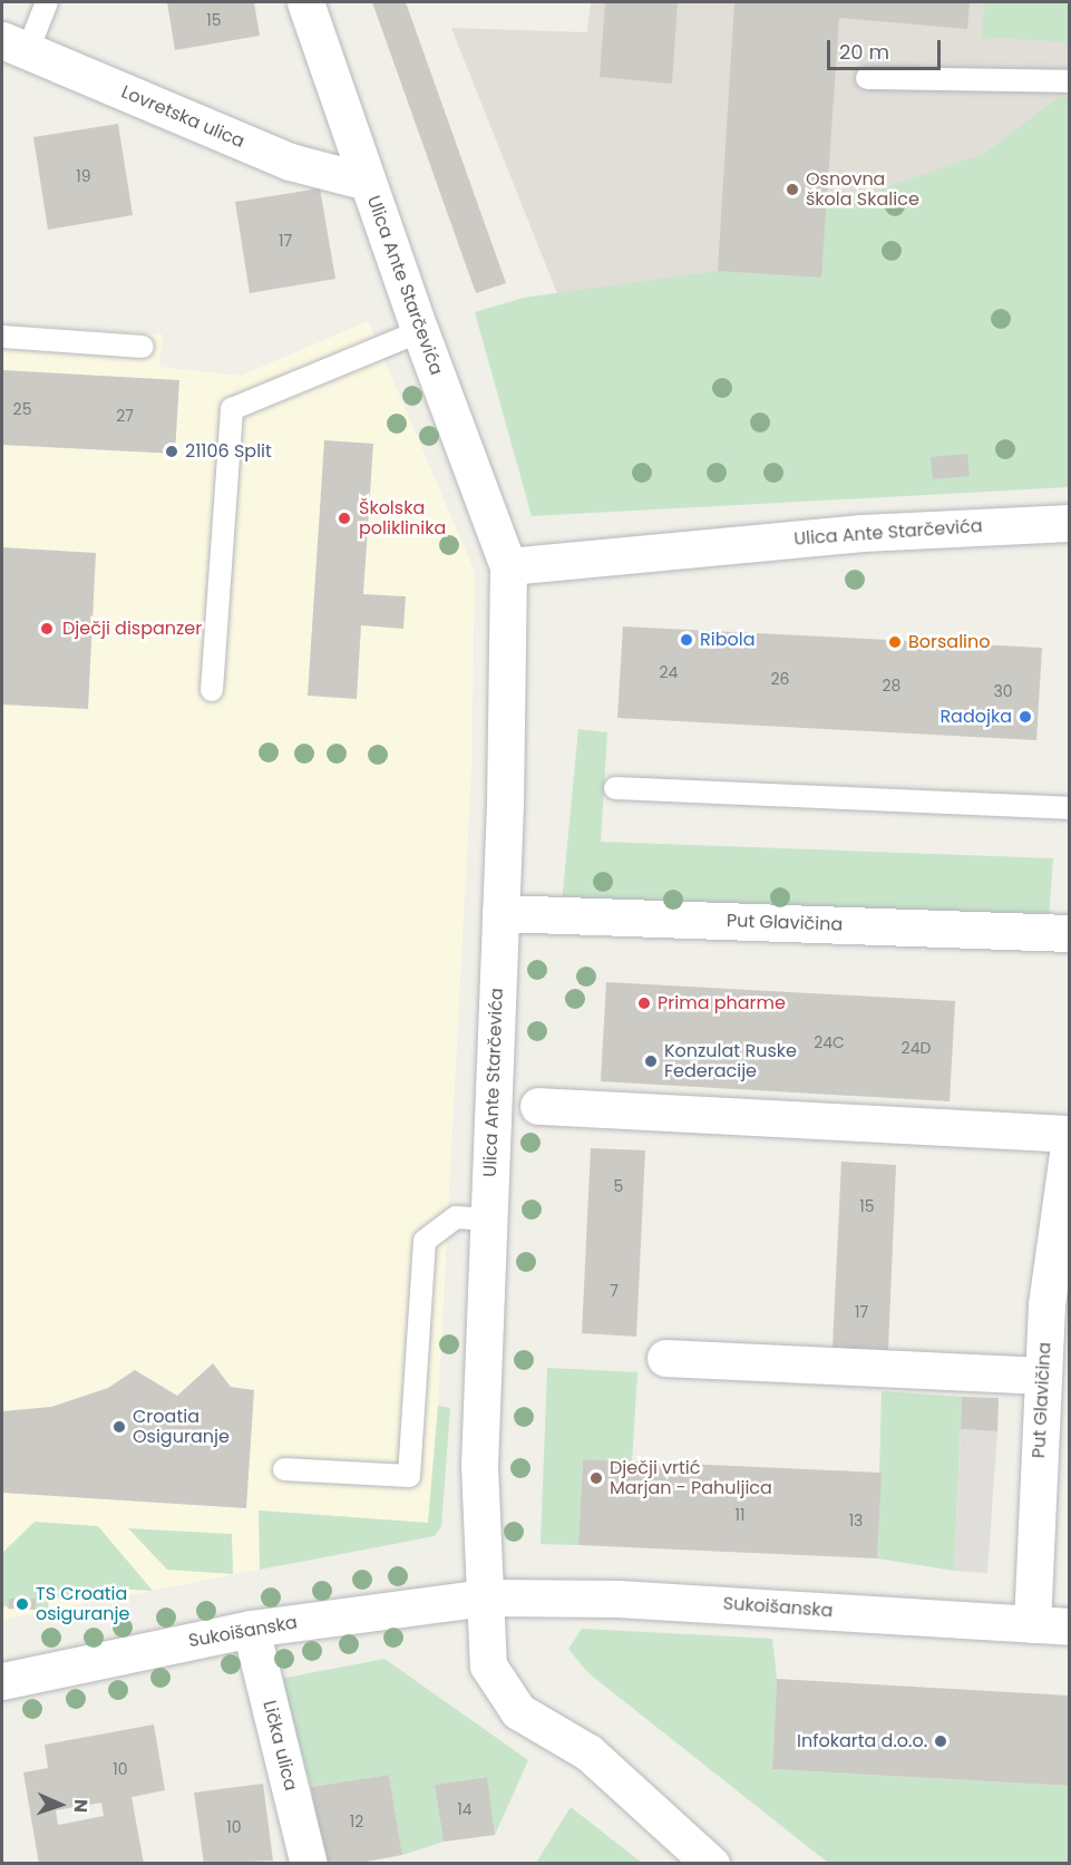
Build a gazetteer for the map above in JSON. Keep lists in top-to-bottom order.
{
  "streets": {
    "street": [
      "Lovretska ulica",
      "Ulica Ante Starčevića",
      "Put Glavičina",
      "Sukoišanska",
      "Lička ulica"
    ]
  },
  "crossings": [
    ["Lovretska ulica", "Ulica Ante Starčevića"],
    ["Ulica Ante Starčevića", "Put Glavičina"],
    ["Ulica Ante Starčevića", "Sukoišanska"],
    ["Put Glavičina", "Sukoišanska"],
    ["Sukoišanska", "Lička ulica"]
  ],
  "places": [
    "Osnovna škola Skalice",
    "21106 Split",
    "Školska poliklinika",
    "Dječji dispanzer",
    "Ribola",
    "Borsalino",
    "Radojka",
    "Prima pharme",
    "Konzulat Ruske Federacije",
    "Croatia Osiguranje",
    "Dječji vrtić Marjan - Pahuljica",
    "TS Croatia osiguranje",
    "Infokarta d.o.o."
  ],
  "house_numbers": [
    "15",
    "19",
    "17",
    "25",
    "27",
    "24",
    "26",
    "28",
    "30",
    "24C",
    "24D",
    "5",
    "15",
    "7",
    "17",
    "11",
    "13",
    "10",
    "14",
    "12",
    "10"
  ],
  "scale_bar": "20 m",
  "north": "right"
}
